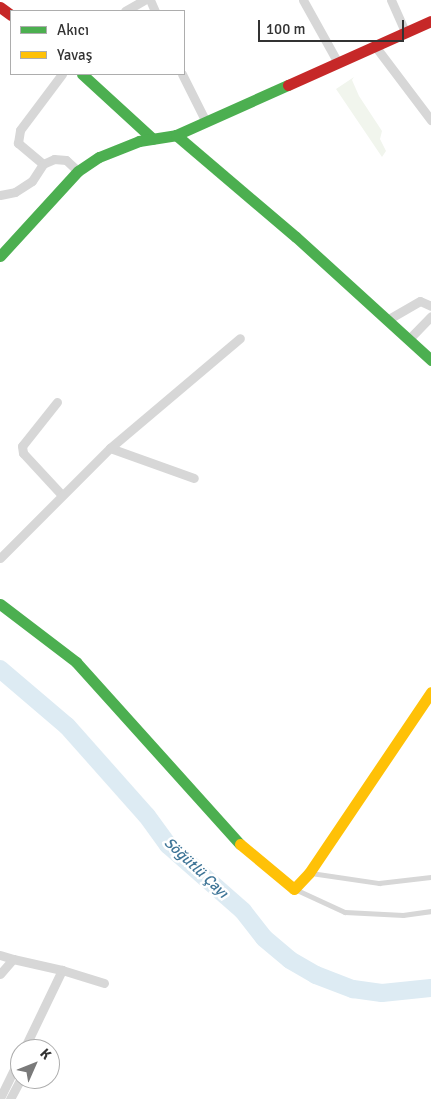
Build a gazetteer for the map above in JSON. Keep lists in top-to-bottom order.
{
  "water": ["Söğütlü Çayı"],
  "legend": ["Akıcı", "Yavaş"],
  "scale_bar": "100 m",
  "north": "top right"
}
